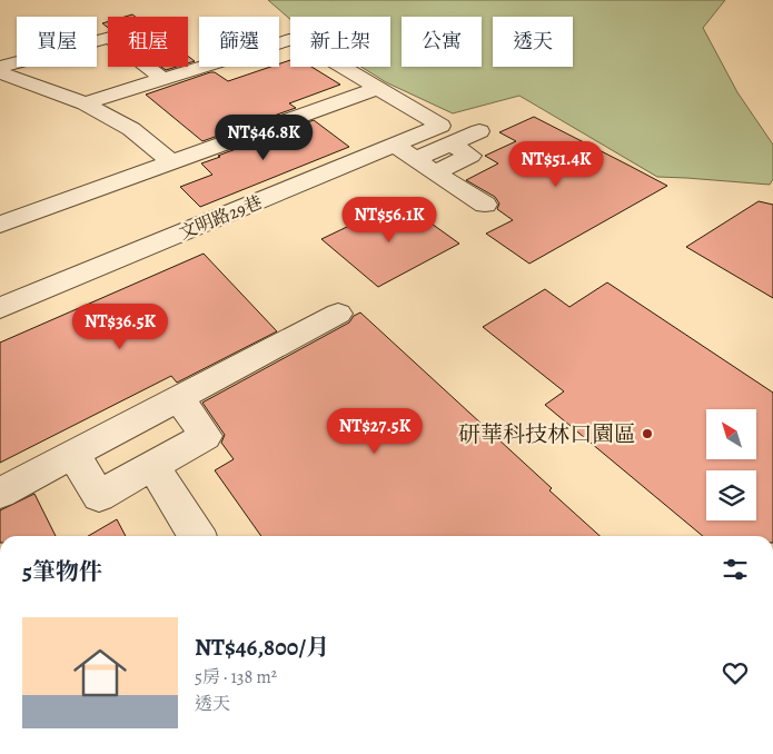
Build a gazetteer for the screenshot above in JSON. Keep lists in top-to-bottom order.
{
  "streets": {
    "lane": ["文明路29巷"]
  },
  "places": ["研華科技林口園區"],
  "north": "top left",
  "page": {
    "chip": [
      "買屋",
      "租屋",
      "篩選",
      "新上架",
      "公寓",
      "透天"
    ],
    "price": [
      "NT$46.8K",
      "NT$51.4K",
      "NT$56.1K",
      "NT$36.5K",
      "NT$27.5K"
    ],
    "heading": "5筆物件",
    "list": [
      {
        "name": "NT$46,800/月",
        "note": "5房 · 138 m² · 透天"
      }
    ]
  }
}
